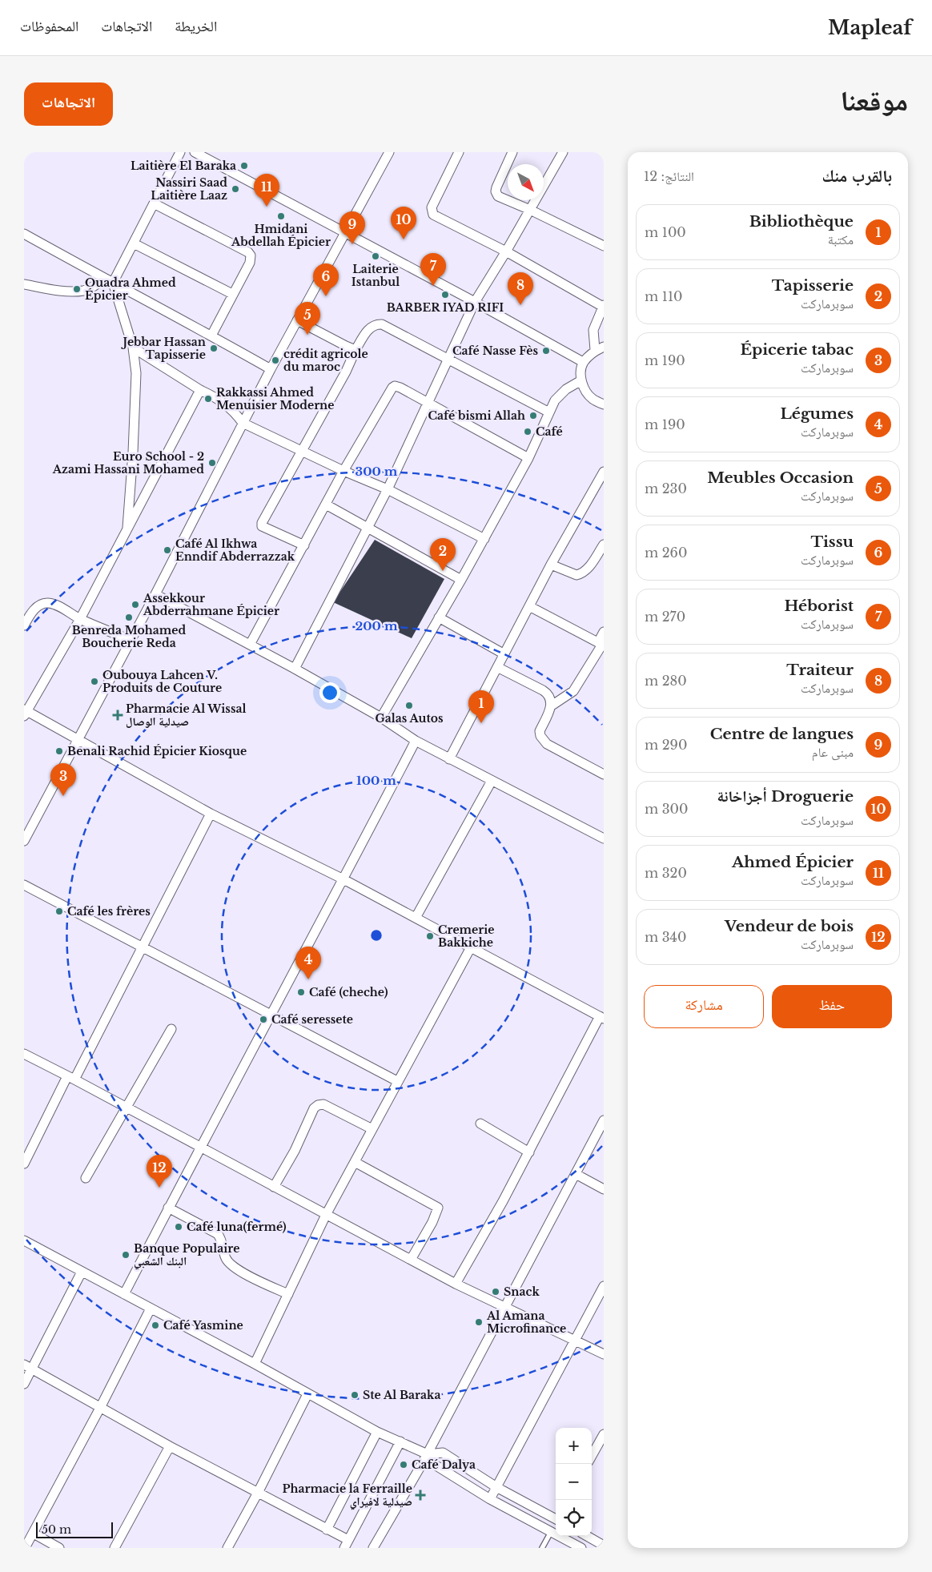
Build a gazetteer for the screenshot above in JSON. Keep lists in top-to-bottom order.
{
  "places": {
    "other": [
      "Laitière El Baraka",
      "Nassiri Saad Laitière Laaz",
      "Hmidani Abdellah Épicier",
      "Laiterie Istanbul",
      "Ouadra Ahmed Épicier",
      "BARBER IYAD RIFI",
      "Jebbar Hassan Tapisserie",
      "Café Nasse Fès",
      "crédit agricole du maroc",
      "Rakkassi Ahmed Menuisier Moderne",
      "Café bismi Allah",
      "Café",
      "Euro School - 2 Azami Hassani Mohamed",
      "Café Al Ikhwa Enndif Abderrazzak",
      "Assekkour Abderrahmane Épicier",
      "Benreda Mohamed Boucherie Reda",
      "Oubouya Lahcen V. Produits de Couture",
      "Galas Autos",
      "Benali Rachid Épicier Kiosque",
      "Café les frères",
      "Cremerie Bakkiche",
      "Café (cheche)",
      "Café seressete",
      "Café luna(fermé)",
      "Banque Populaire البنك الشعبي",
      "Snack",
      "Al Amana Microfinance",
      "Café Yasmine",
      "Ste Al Baraka",
      "Café Dalya"
    ],
    "health": ["Pharmacie Al Wissal صيدلية الوصال", "Pharmacie la Ferraille صيدلية لافيراي"]
  },
  "scale_bar": "50 m",
  "north": "bottom right",
  "page": {
    "header": "Mapleaf",
    "nav": ["الخريطة", "الاتجاهات", "المحفوظات"],
    "title": "موقعنا",
    "buttons": [
      "الاتجاهات",
      ["حفظ", "مشاركة"]
    ],
    "heading": ["بالقرب منك", "النتائج: 12"],
    "pins": [
      "11",
      "10",
      "9",
      "7",
      "6",
      "8",
      "5",
      "2",
      "1",
      "3",
      "4",
      "12"
    ],
    "list": [
      {
        "mark": "1",
        "name": "Bibliothèque",
        "note": "مكتبة",
        "value": "100 m"
      },
      {
        "mark": "2",
        "name": "Tapisserie",
        "note": "سوبرماركت",
        "value": "110 m"
      },
      {
        "mark": "3",
        "name": "Épicerie tabac",
        "note": "سوبرماركت",
        "value": "190 m"
      },
      {
        "mark": "4",
        "name": "Légumes",
        "note": "سوبرماركت",
        "value": "190 m"
      },
      {
        "mark": "5",
        "name": "Meubles Occasion",
        "note": "سوبرماركت",
        "value": "230 m"
      },
      {
        "mark": "6",
        "name": "Tissu",
        "note": "سوبرماركت",
        "value": "260 m"
      },
      {
        "mark": "7",
        "name": "Héborist",
        "note": "سوبرماركت",
        "value": "270 m"
      },
      {
        "mark": "8",
        "name": "Traiteur",
        "note": "سوبرماركت",
        "value": "280 m"
      },
      {
        "mark": "9",
        "name": "Centre de langues",
        "note": "مبنى عام",
        "value": "290 m"
      },
      {
        "mark": "10",
        "name": "Droguerie أجزاخانة",
        "note": "سوبرماركت",
        "value": "300 m"
      },
      {
        "mark": "11",
        "name": "Ahmed Épicier",
        "note": "سوبرماركت",
        "value": "320 m"
      },
      {
        "mark": "12",
        "name": "Vendeur de bois",
        "note": "سوبرماركت",
        "value": "340 m"
      }
    ],
    "map_buttons": ["+", "−"],
    "scale": "50 m"
  },
  "rings": ["300 m", "200 m", "100 m"]
}
